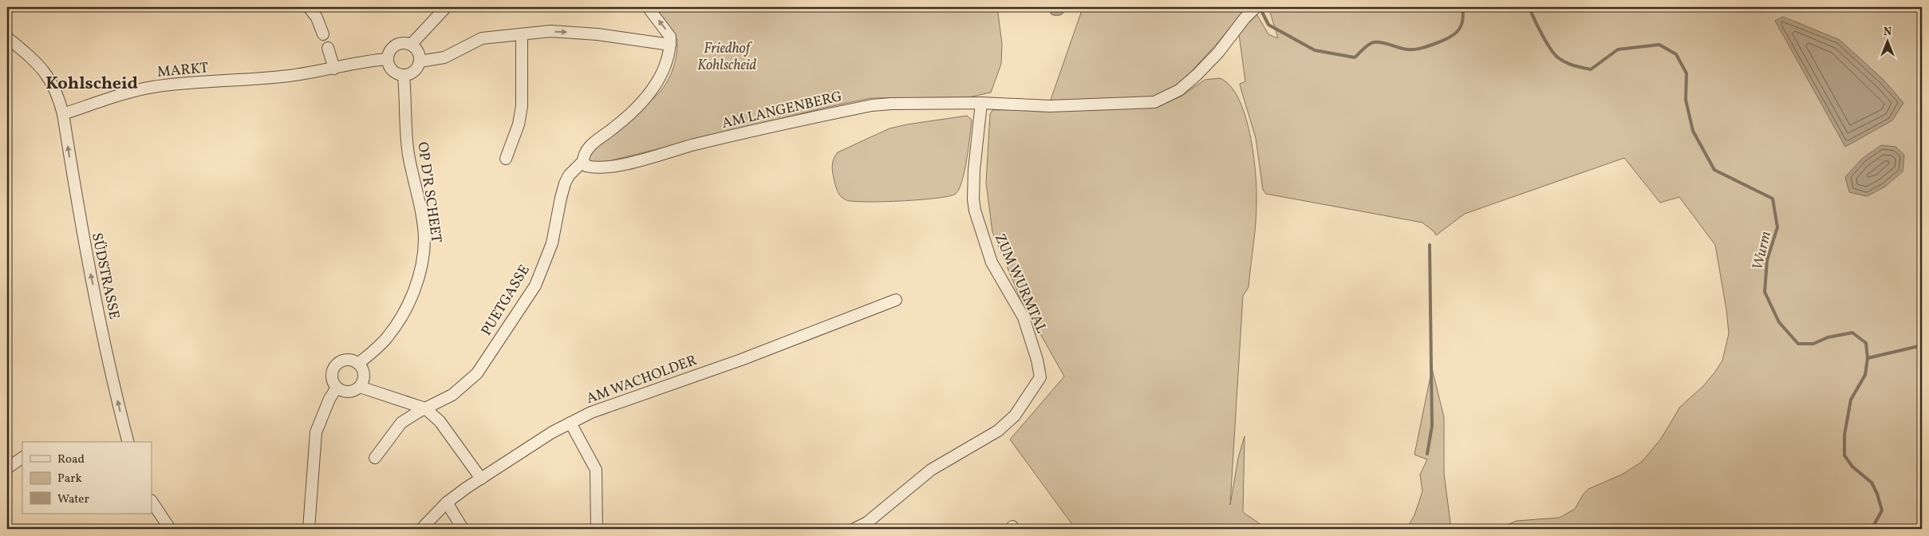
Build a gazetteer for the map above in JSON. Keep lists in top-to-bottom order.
{
  "streets": {
    "street": [
      "MARKT",
      "AM LANGENBERG",
      "OP D’R SCHEET",
      "SÜDSTRASSE",
      "ZUM WURMTAL",
      "PUETGASSE",
      "AM WACHOLDER"
    ]
  },
  "crossings": [
    ["MARKT", "OP D’R SCHEET"],
    ["MARKT", "SÜDSTRASSE"],
    ["AM LANGENBERG", "ZUM WURMTAL"],
    ["AM LANGENBERG", "PUETGASSE"]
  ],
  "one_way": ["SÜDSTRASSE"],
  "districts": ["Kohlscheid"],
  "water": ["Wurm"],
  "parks": ["Friedhof Kohlscheid"],
  "legend": ["Road", "Park", "Water"],
  "north": "top"
}
